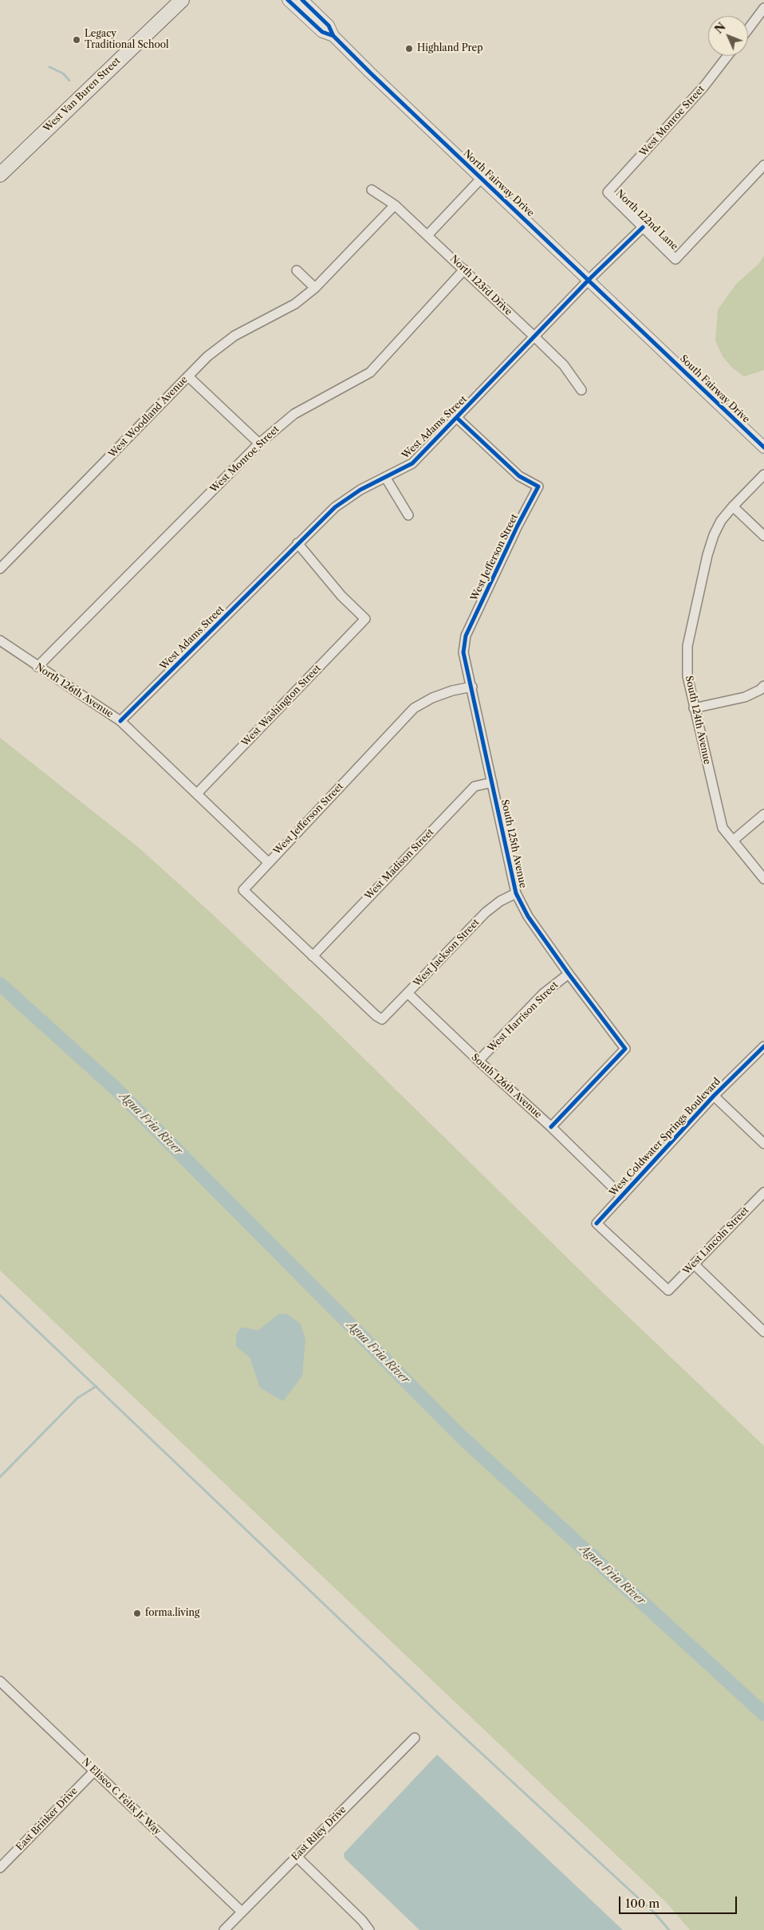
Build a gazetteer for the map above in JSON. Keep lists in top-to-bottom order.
{
  "streets": {
    "main road": ["West Van Buren Street"],
    "street": [
      "West Monroe Street",
      "North Fairway Drive",
      "North 122nd Lane",
      "North 123rd Drive",
      "South Fairway Drive",
      "West Woodland Avenue",
      "West Adams Street",
      "West Jefferson Street",
      "North 126th Avenue",
      "West Washington Street",
      "South 124th Avenue",
      "South 125th Avenue",
      "West Madison Street",
      "West Jackson Street",
      "West Harrison Street",
      "South 126th Avenue",
      "West Coldwater Springs Boulevard",
      "West Lincoln Street",
      "N Eliseo C Felix Jr Way",
      "East Brinker Drive",
      "East Riley Drive"
    ]
  },
  "crossings": [
    ["West Monroe Street", "North 122nd Lane"],
    ["West Monroe Street", "North 123rd Drive"],
    ["West Monroe Street", "North 126th Avenue"],
    ["North Fairway Drive", "South Fairway Drive"],
    ["North Fairway Drive", "West Adams Street"],
    ["North 122nd Lane", "West Adams Street"],
    ["North 123rd Drive", "West Woodland Avenue"],
    ["North 123rd Drive", "West Adams Street"],
    ["West Adams Street", "West Jefferson Street"],
    ["West Adams Street", "North 126th Avenue"],
    ["West Adams Street", "West Washington Street"],
    ["West Jefferson Street", "South 125th Avenue"],
    ["West Jefferson Street", "West Madison Street"],
    ["West Jefferson Street", "West Jackson Street"],
    ["North 126th Avenue", "West Washington Street"],
    ["South 125th Avenue", "West Madison Street"],
    ["South 125th Avenue", "West Jackson Street"],
    ["South 125th Avenue", "West Harrison Street"],
    ["South 125th Avenue", "South 126th Avenue"],
    ["West Madison Street", "West Jackson Street"],
    ["West Jackson Street", "South 126th Avenue"],
    ["West Harrison Street", "South 126th Avenue"],
    ["South 126th Avenue", "West Coldwater Springs Boulevard"],
    ["West Coldwater Springs Boulevard", "West Lincoln Street"],
    ["N Eliseo C Felix Jr Way", "East Brinker Drive"],
    ["N Eliseo C Felix Jr Way", "East Riley Drive"]
  ],
  "water": ["Agua Fria River"],
  "places": ["Legacy Traditional School", "Highland Prep", "forma.living"],
  "scale_bar": "100 m",
  "north": "top left"
}
